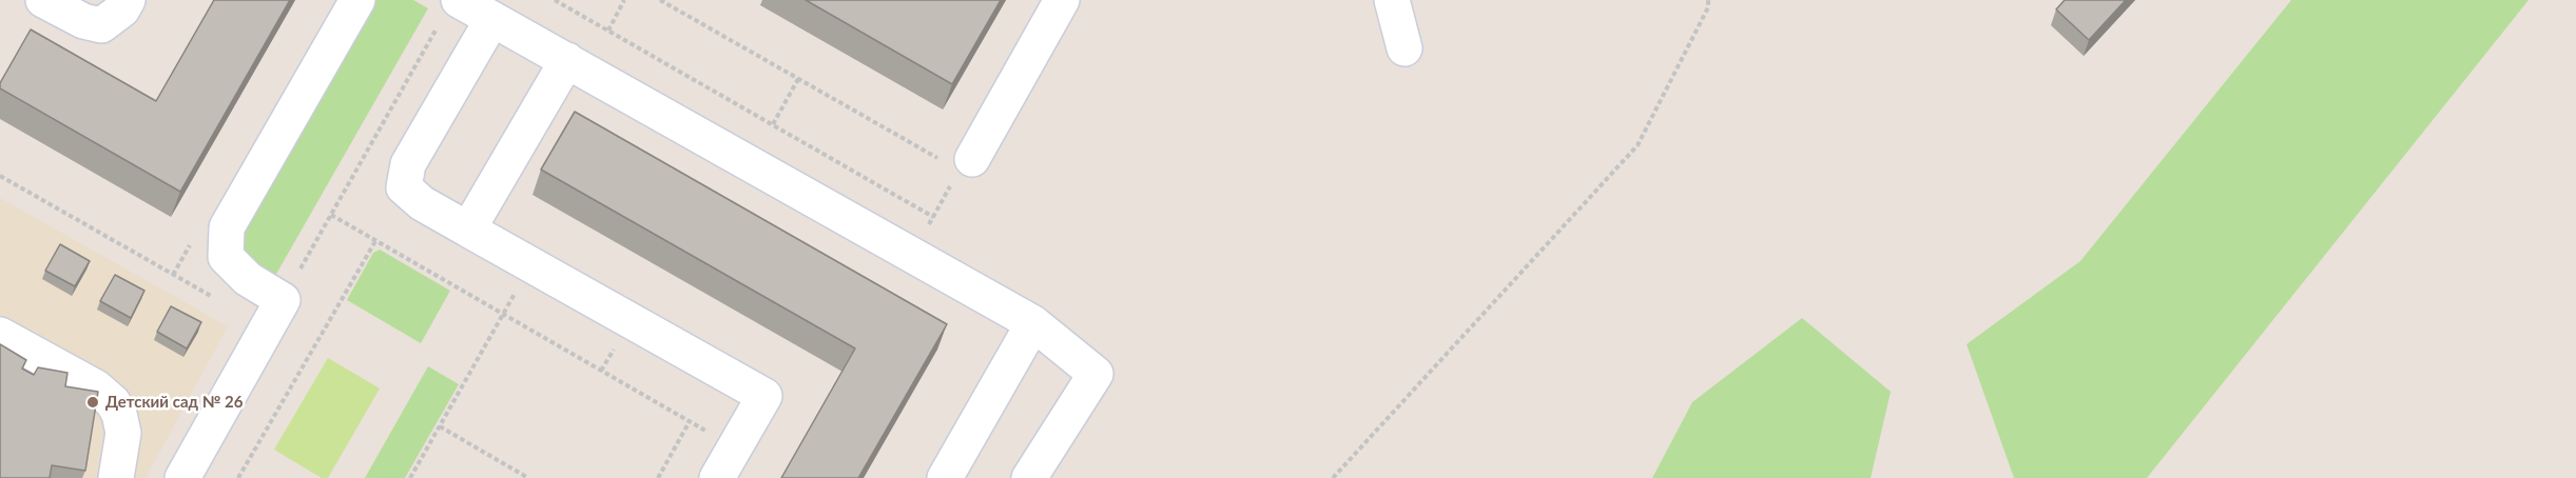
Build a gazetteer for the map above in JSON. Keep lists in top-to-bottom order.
{
  "places": ["Детский сад № 26"]
}
